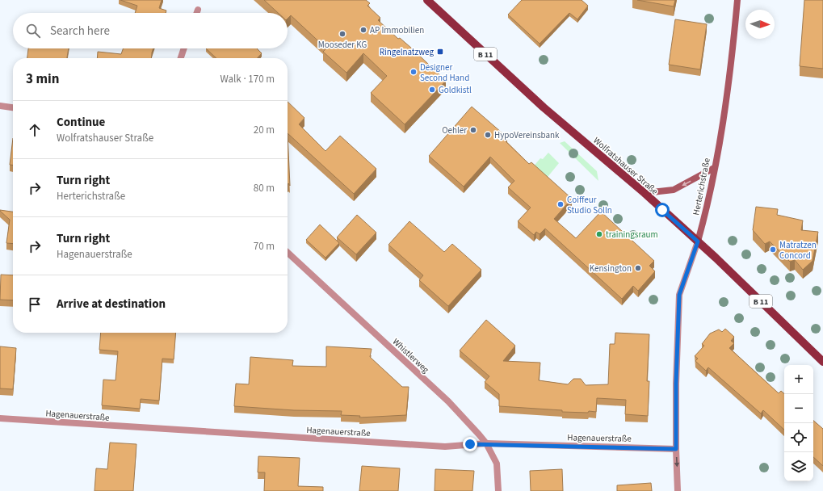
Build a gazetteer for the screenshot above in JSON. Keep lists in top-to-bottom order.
{
  "streets": {
    "main road": ["B 11", "Wolfratshauser Straße", "Herterichstraße"],
    "street": ["Whistlerweg", "Hagenauerstraße"]
  },
  "crossings": [
    ["Wolfratshauser Straße", "Herterichstraße"],
    ["Herterichstraße", "Hagenauerstraße"],
    ["Whistlerweg", "Hagenauerstraße"]
  ],
  "places": {
    "other": [
      "AP Immobilien",
      "Mooseder KG",
      "Designer Second Hand",
      "Goldkistl",
      "Oehler",
      "HypoVereinsbank",
      "Coiffeur Studio Solln",
      "trainingsraum",
      "Matratzen Concord",
      "Kensington"
    ],
    "transit": ["Ringelnatzweg"]
  },
  "north": "right",
  "page": {
    "search": "Search here",
    "heading": ["3 min", "Walk · 170 m"],
    "list": [
      ["Continue", "Wolfratshauser Straße", "20 m"],
      ["Turn right", "Herterichstraße", "80 m"],
      ["Turn right", "Hagenauerstraße", "70 m"],
      "Arrive at destination"
    ],
    "map_buttons": ["+", "−"]
  }
}
